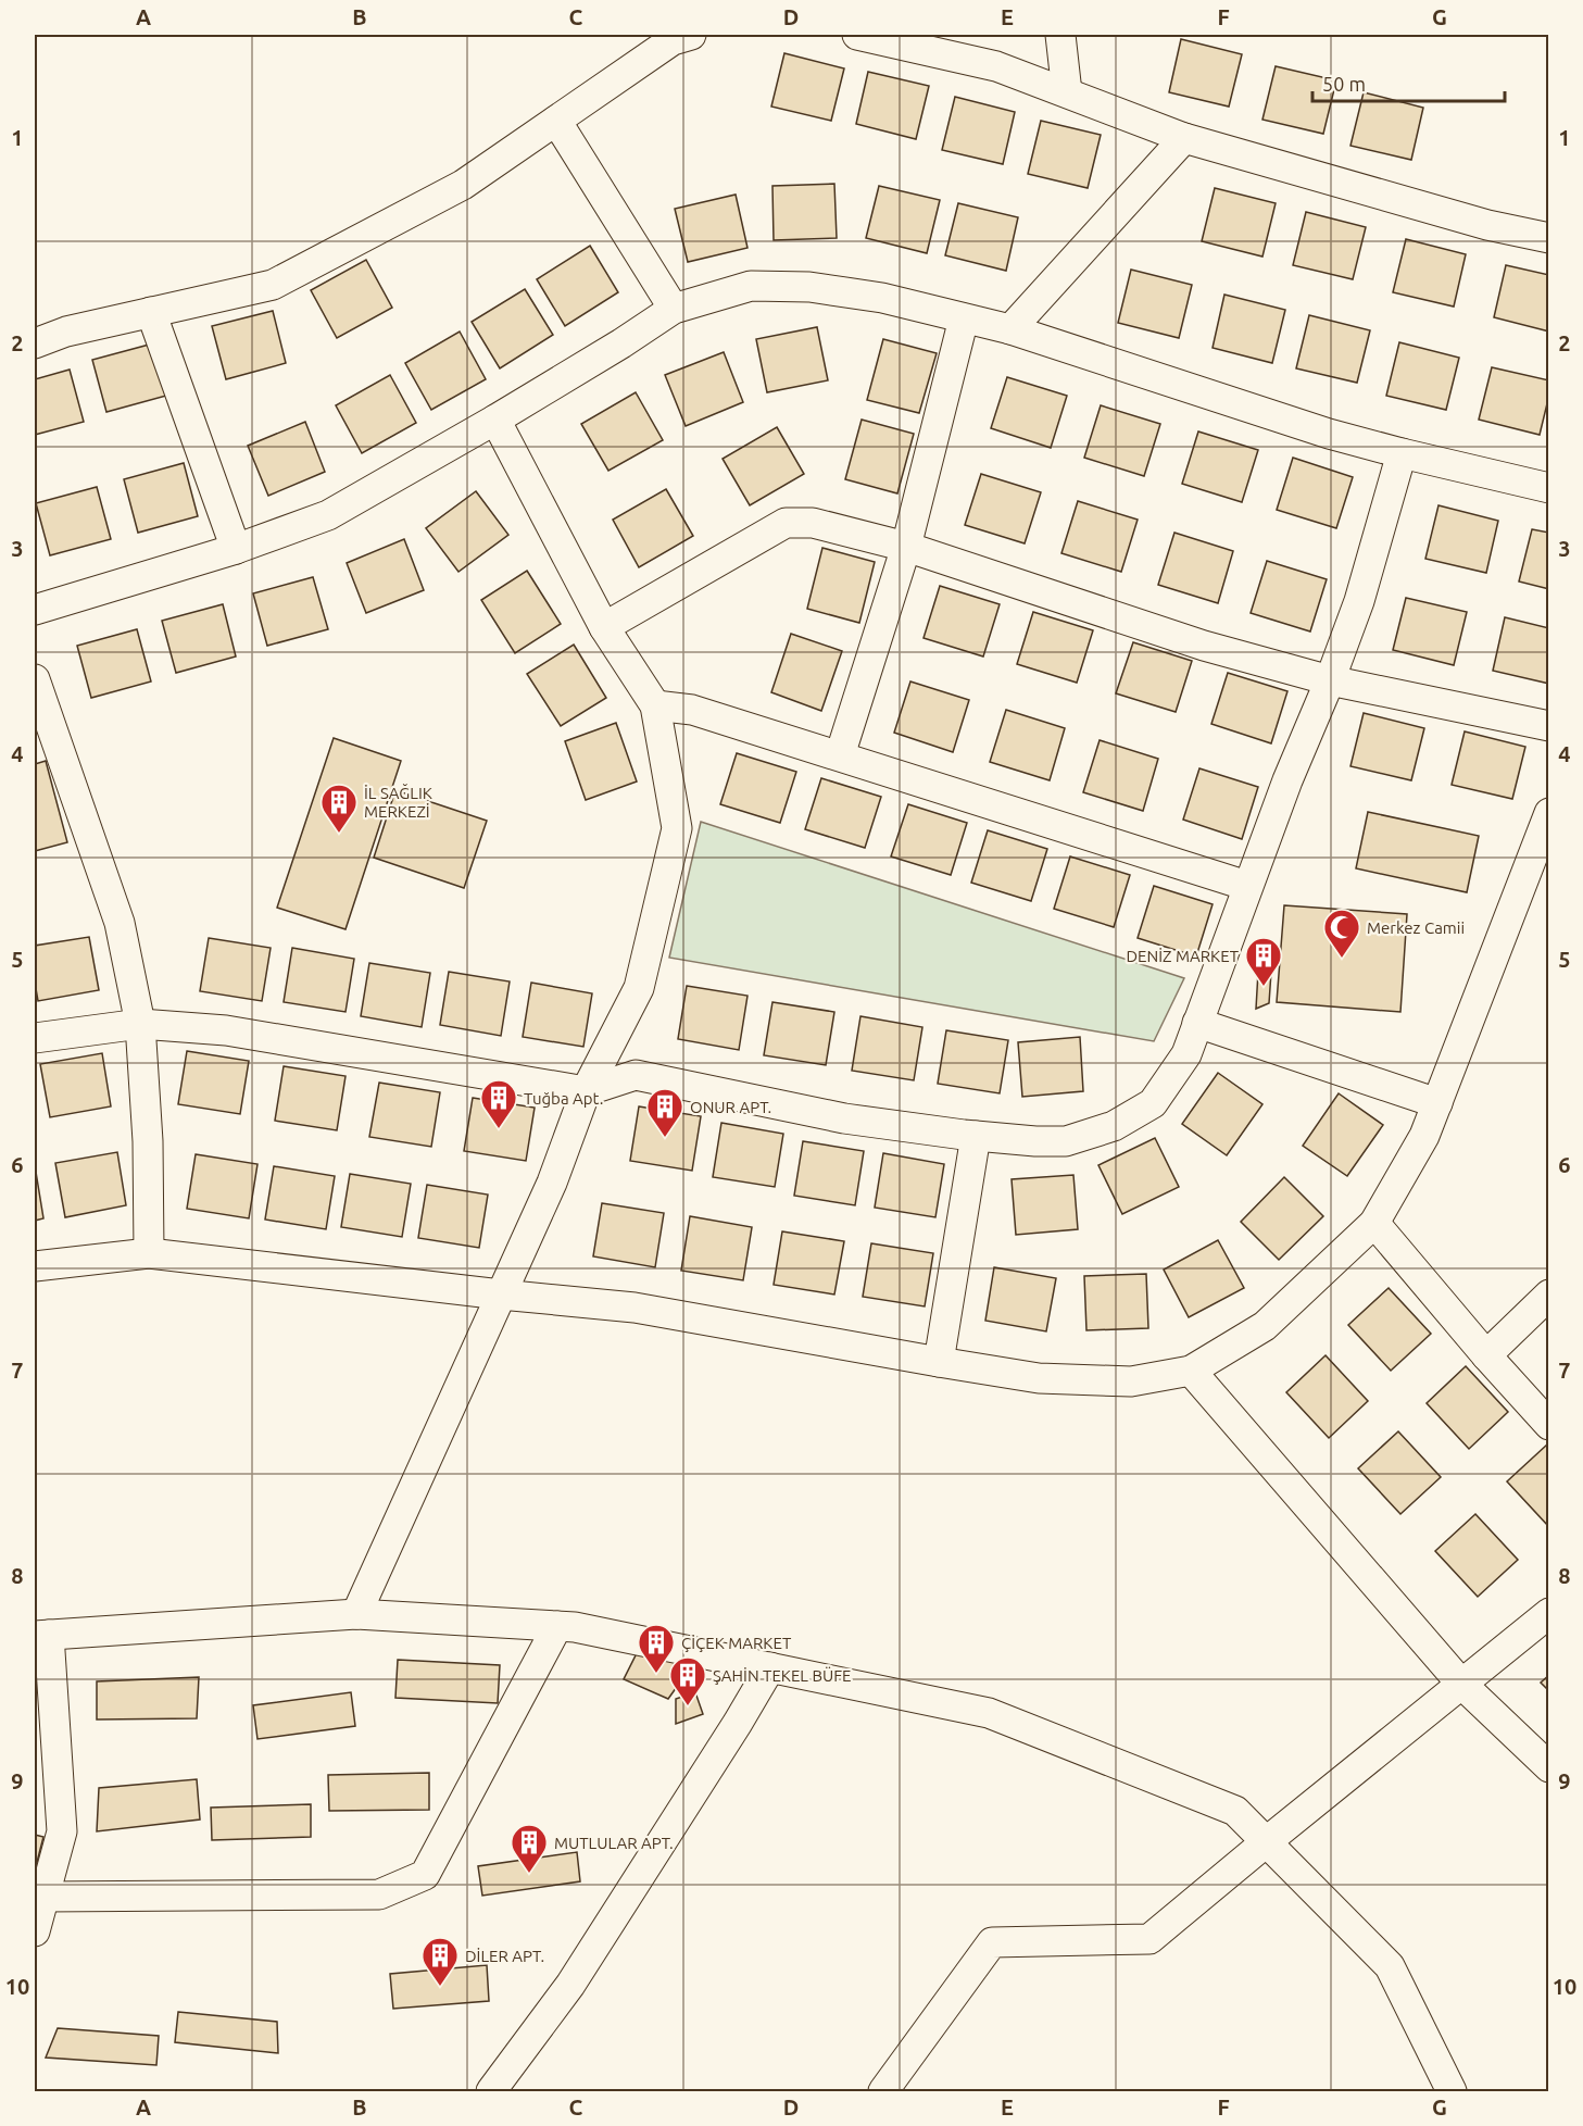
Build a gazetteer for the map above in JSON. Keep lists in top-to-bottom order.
{
  "places": {
    "building": [
      "İL SAĞLIK MERKEZİ",
      "DENİZ MARKET",
      "Tuğba Apt.",
      "ONUR APT.",
      "ÇİÇEK MARKET",
      "ŞAHİN TEKEL BÜFE",
      "MUTLULAR APT.",
      "DİLER APT."
    ],
    "mosque": ["Merkez Camii"]
  },
  "scale_bar": "50 m",
  "grid": {
    "columns": [
      "A",
      "B",
      "C",
      "D",
      "E",
      "F",
      "G"
    ],
    "rows": [
      "1",
      "2",
      "3",
      "4",
      "5",
      "6",
      "7",
      "8",
      "9",
      "10"
    ]
  }
}
